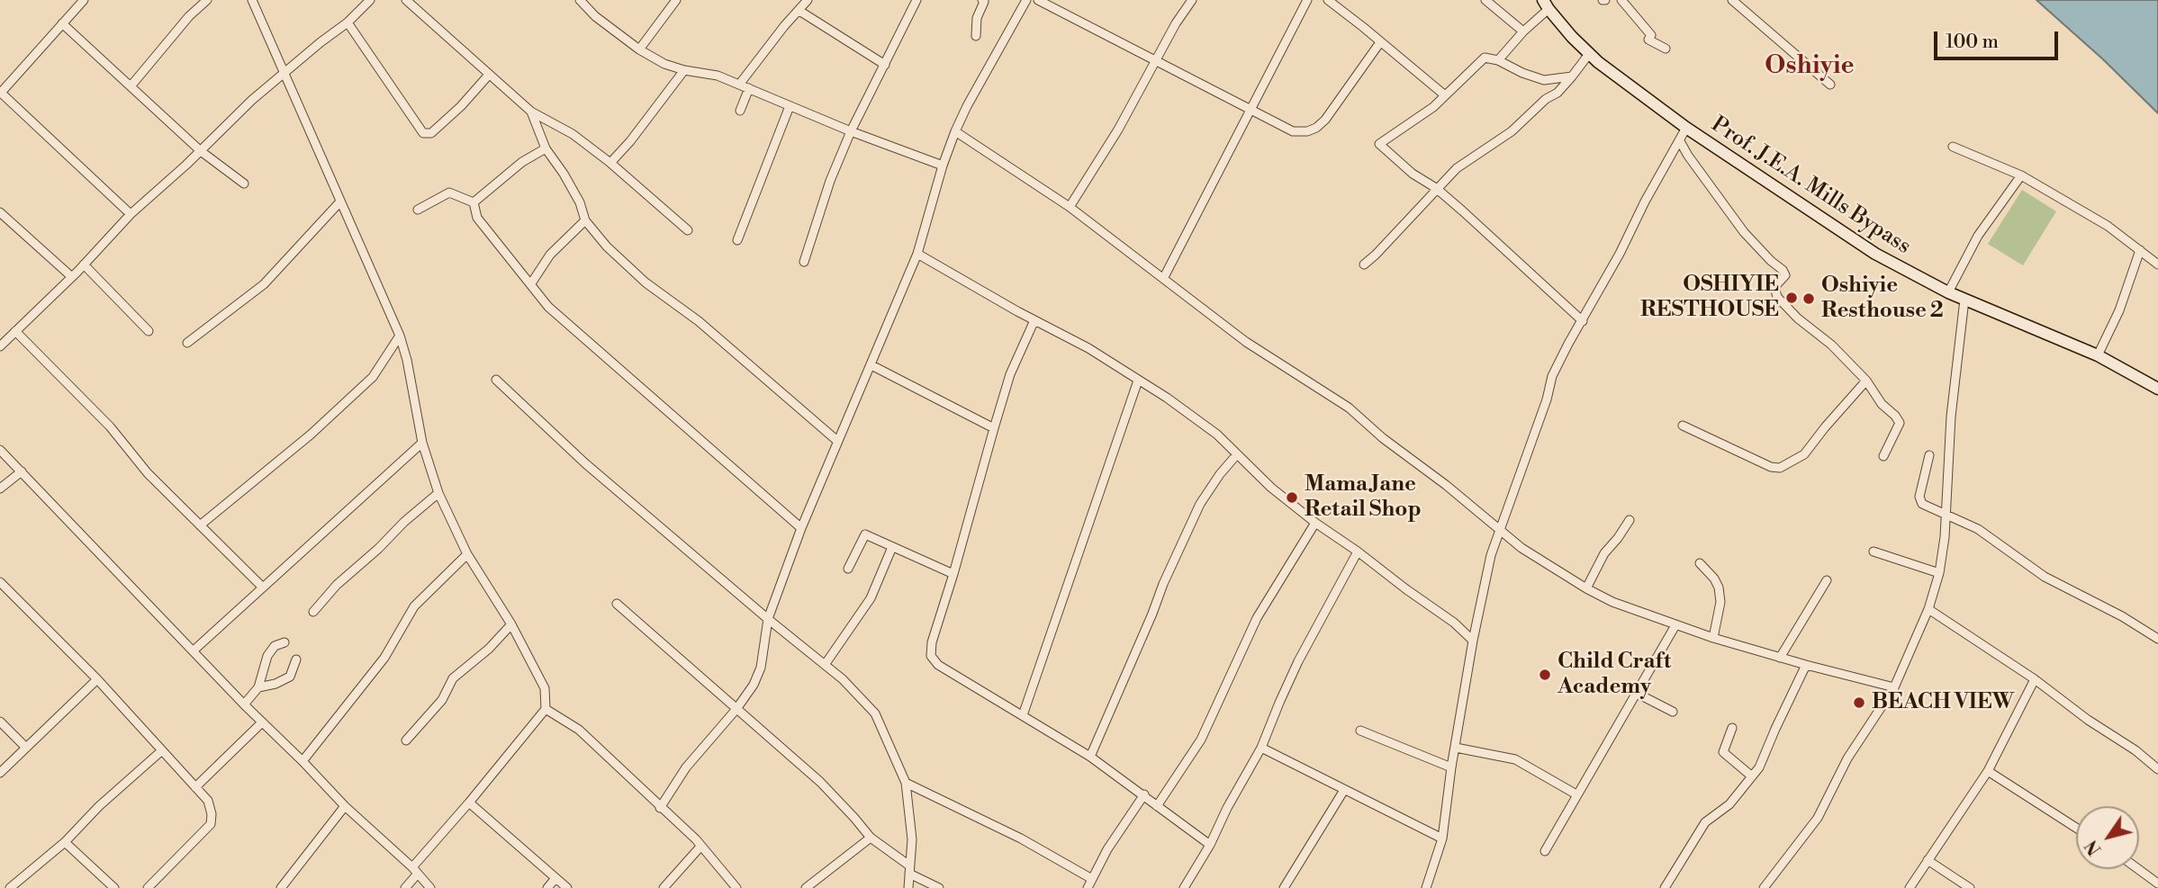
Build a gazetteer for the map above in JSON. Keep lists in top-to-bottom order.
{
  "streets": {
    "street": ["Prof. J.E.A. Mills Bypass"]
  },
  "districts": ["Oshiyie"],
  "places": [
    "OSHIYIE RESTHOUSE",
    "Oshiyie Resthouse 2",
    "Mama Jane Retail Shop",
    "Child Craft Academy",
    "BEACH VIEW"
  ],
  "scale_bar": "100 m",
  "north": "bottom left"
}
